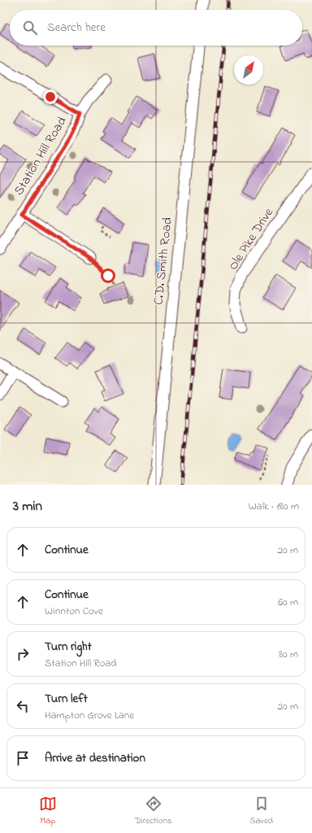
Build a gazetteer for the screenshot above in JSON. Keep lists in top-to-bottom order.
{
  "streets": {
    "street": ["Station Hill Road", "Ole Pike Drive", "C.D. Smith Road"]
  },
  "north": "top right",
  "page": {
    "search": "Search here",
    "heading": ["3 min", "Walk · 180 m"],
    "list": [
      ["Continue", "20 m"],
      ["Continue", "Winnton Cove", "60 m"],
      ["Turn right", "Station Hill Road", "80 m"],
      ["Turn left", "Hampton Grove Lane", "20 m"],
      "Arrive at destination"
    ],
    "nav": ["Map", "Directions", "Saved"]
  }
}
